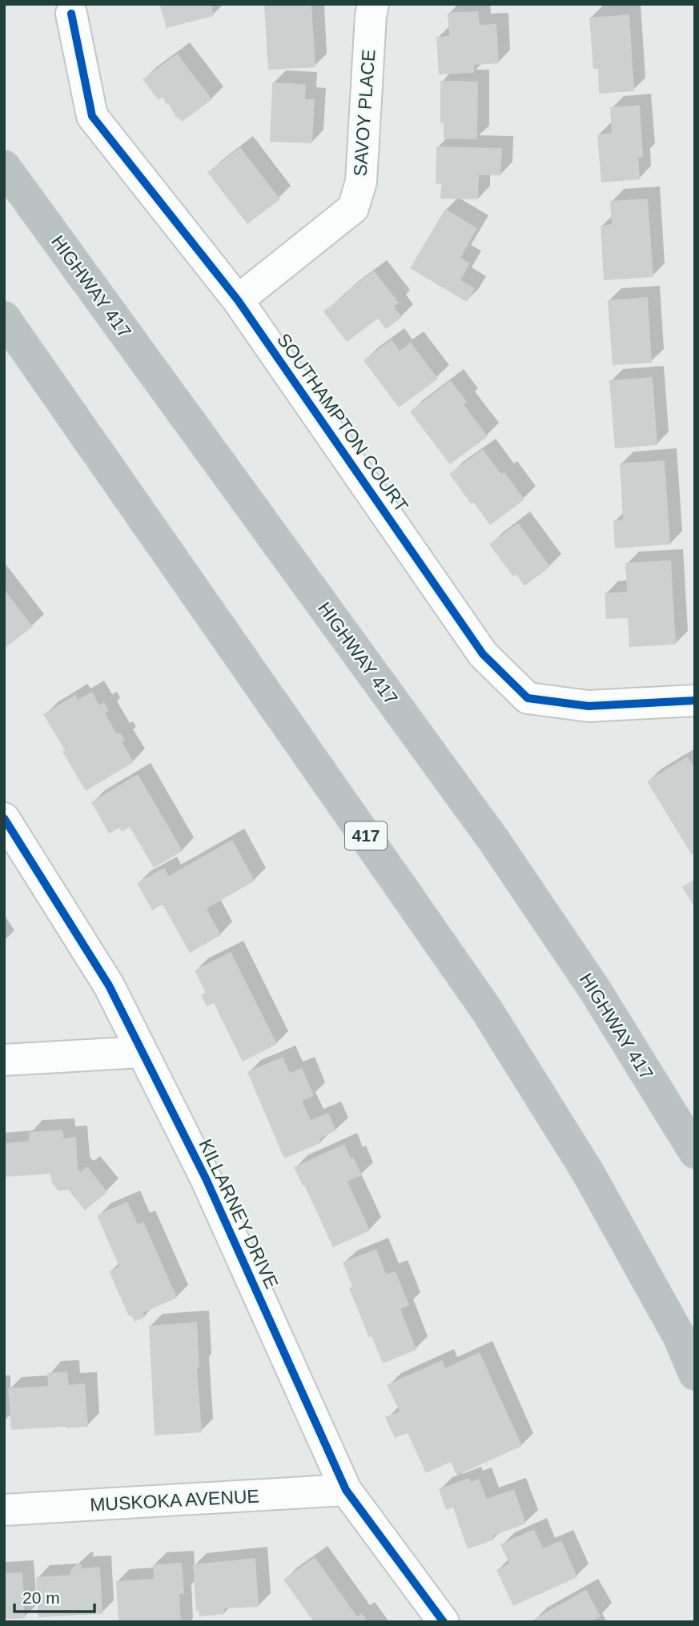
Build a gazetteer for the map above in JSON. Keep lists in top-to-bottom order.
{
  "streets": {
    "highway": ["HIGHWAY 417", "417"],
    "street": [
      "SAVOY PLACE",
      "SOUTHAMPTON COURT",
      "KILLARNEY DRIVE",
      "MUSKOKA AVENUE"
    ]
  },
  "crossings": [
    ["SAVOY PLACE", "SOUTHAMPTON COURT"],
    ["KILLARNEY DRIVE", "MUSKOKA AVENUE"]
  ],
  "scale_bar": "20 m"
}
